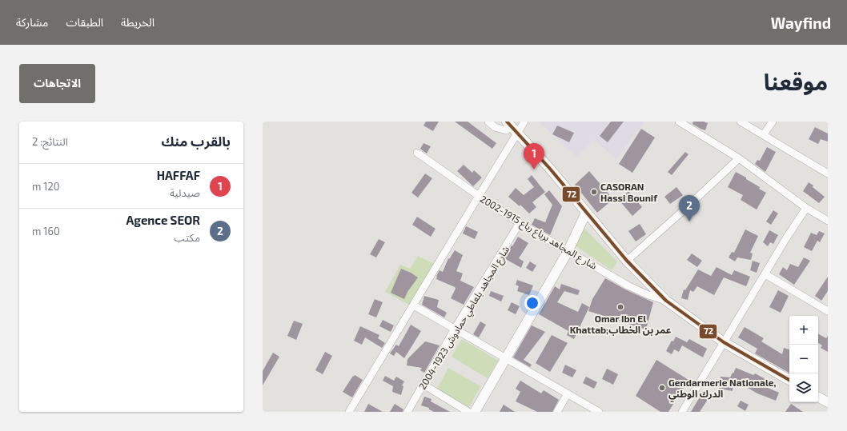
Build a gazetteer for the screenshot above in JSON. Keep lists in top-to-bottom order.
{
  "streets": {
    "street": ["شار ع المجاهد برباع رباع 1915-2002", "شارع المجاهد بلعاطي حمادوش 1923-2004"]
  },
  "crossings": [
    ["شار ع المجاهد برباع رباع 1915-2002", "شارع المجاهد بلعاطي حمادوش 1923-2004"]
  ],
  "places": ["CASORAN Hassi Bounif", "Omar Ibn El Khattab;عمر بن الخطاب", "Gendarmerie Nationale, الدرك الوطني"],
  "lines": ["transit line 72"],
  "page": {
    "header": "Wayfind",
    "nav": ["الخريطة", "الطبقات", "مشاركة"],
    "title": "موقعنا",
    "buttons": "الاتجاهات",
    "heading": ["بالقرب منك", "النتائج: 2"],
    "pins": ["1", "2"],
    "list": [
      {
        "mark": "1",
        "name": "HAFFAF",
        "note": "صيدلية",
        "value": "120 m"
      },
      {
        "mark": "2",
        "name": "Agence SEOR",
        "note": "مكتب",
        "value": "160 m"
      }
    ],
    "map_buttons": ["+", "−"]
  }
}
